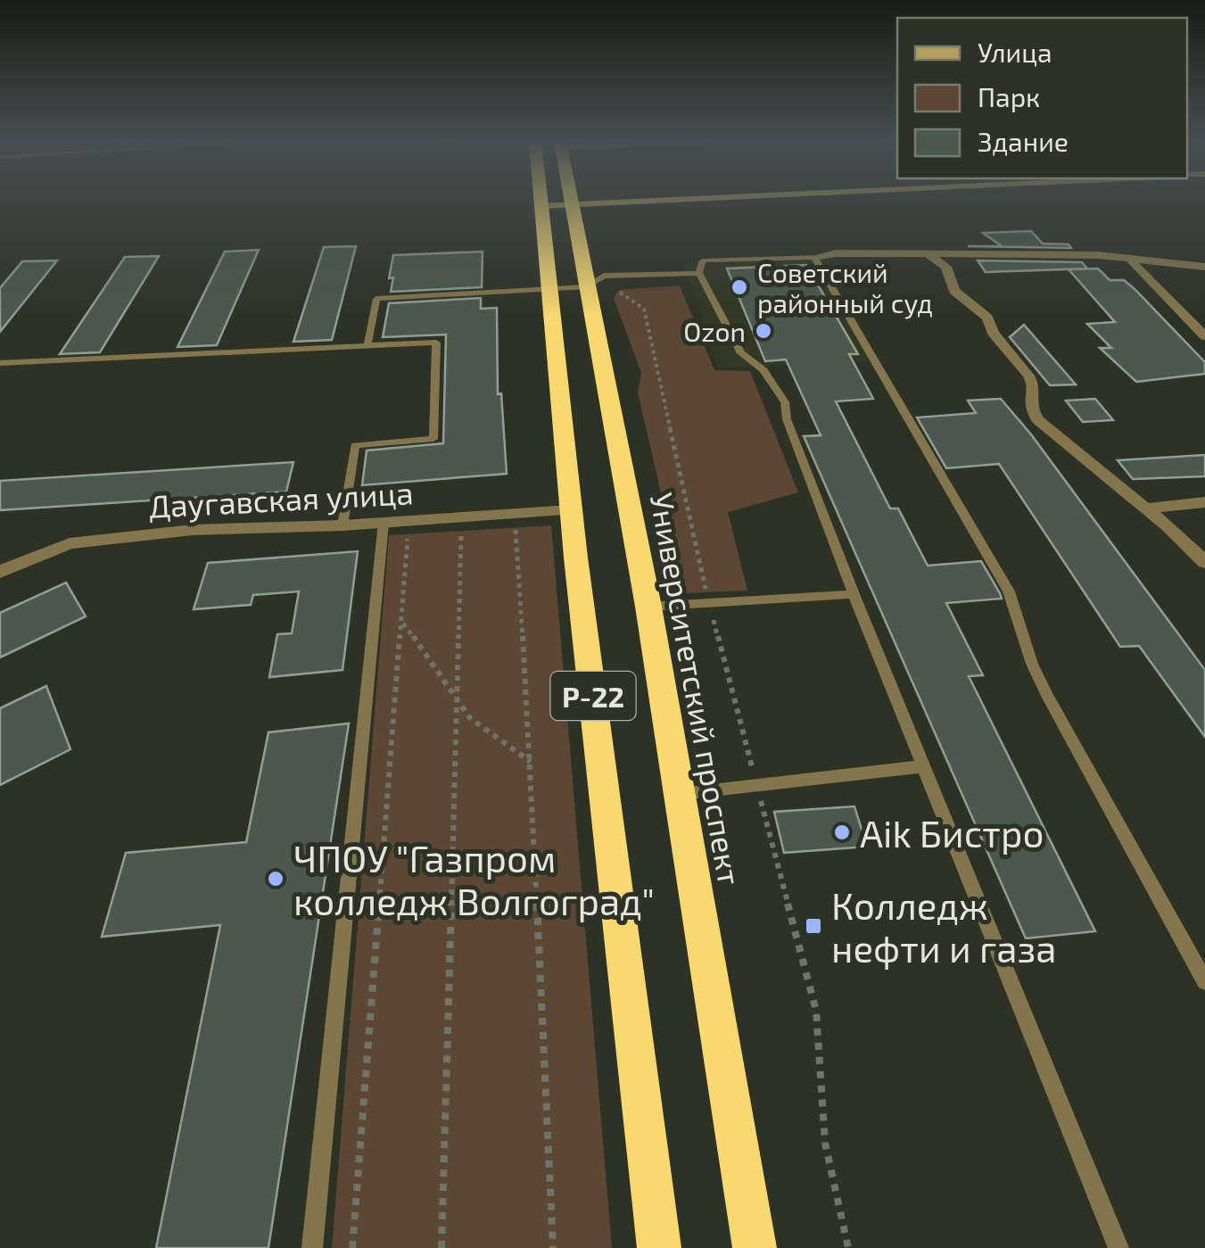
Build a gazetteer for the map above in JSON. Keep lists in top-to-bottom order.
{
  "streets": {
    "highway": ["Университетский проспект", "Р-22"],
    "street": ["Даугавская улица"]
  },
  "crossings": [
    ["Даугавская улица", "Р-22"]
  ],
  "places": {
    "other": [
      "Советский районный суд",
      "Ozon",
      "Aik Бистро",
      "ЧПОУ \"Газпром колледж Волгоград\""
    ],
    "transit": ["Колледж нефти и газа"]
  },
  "legend": ["Улица", "Парк", "Здание"]
}
